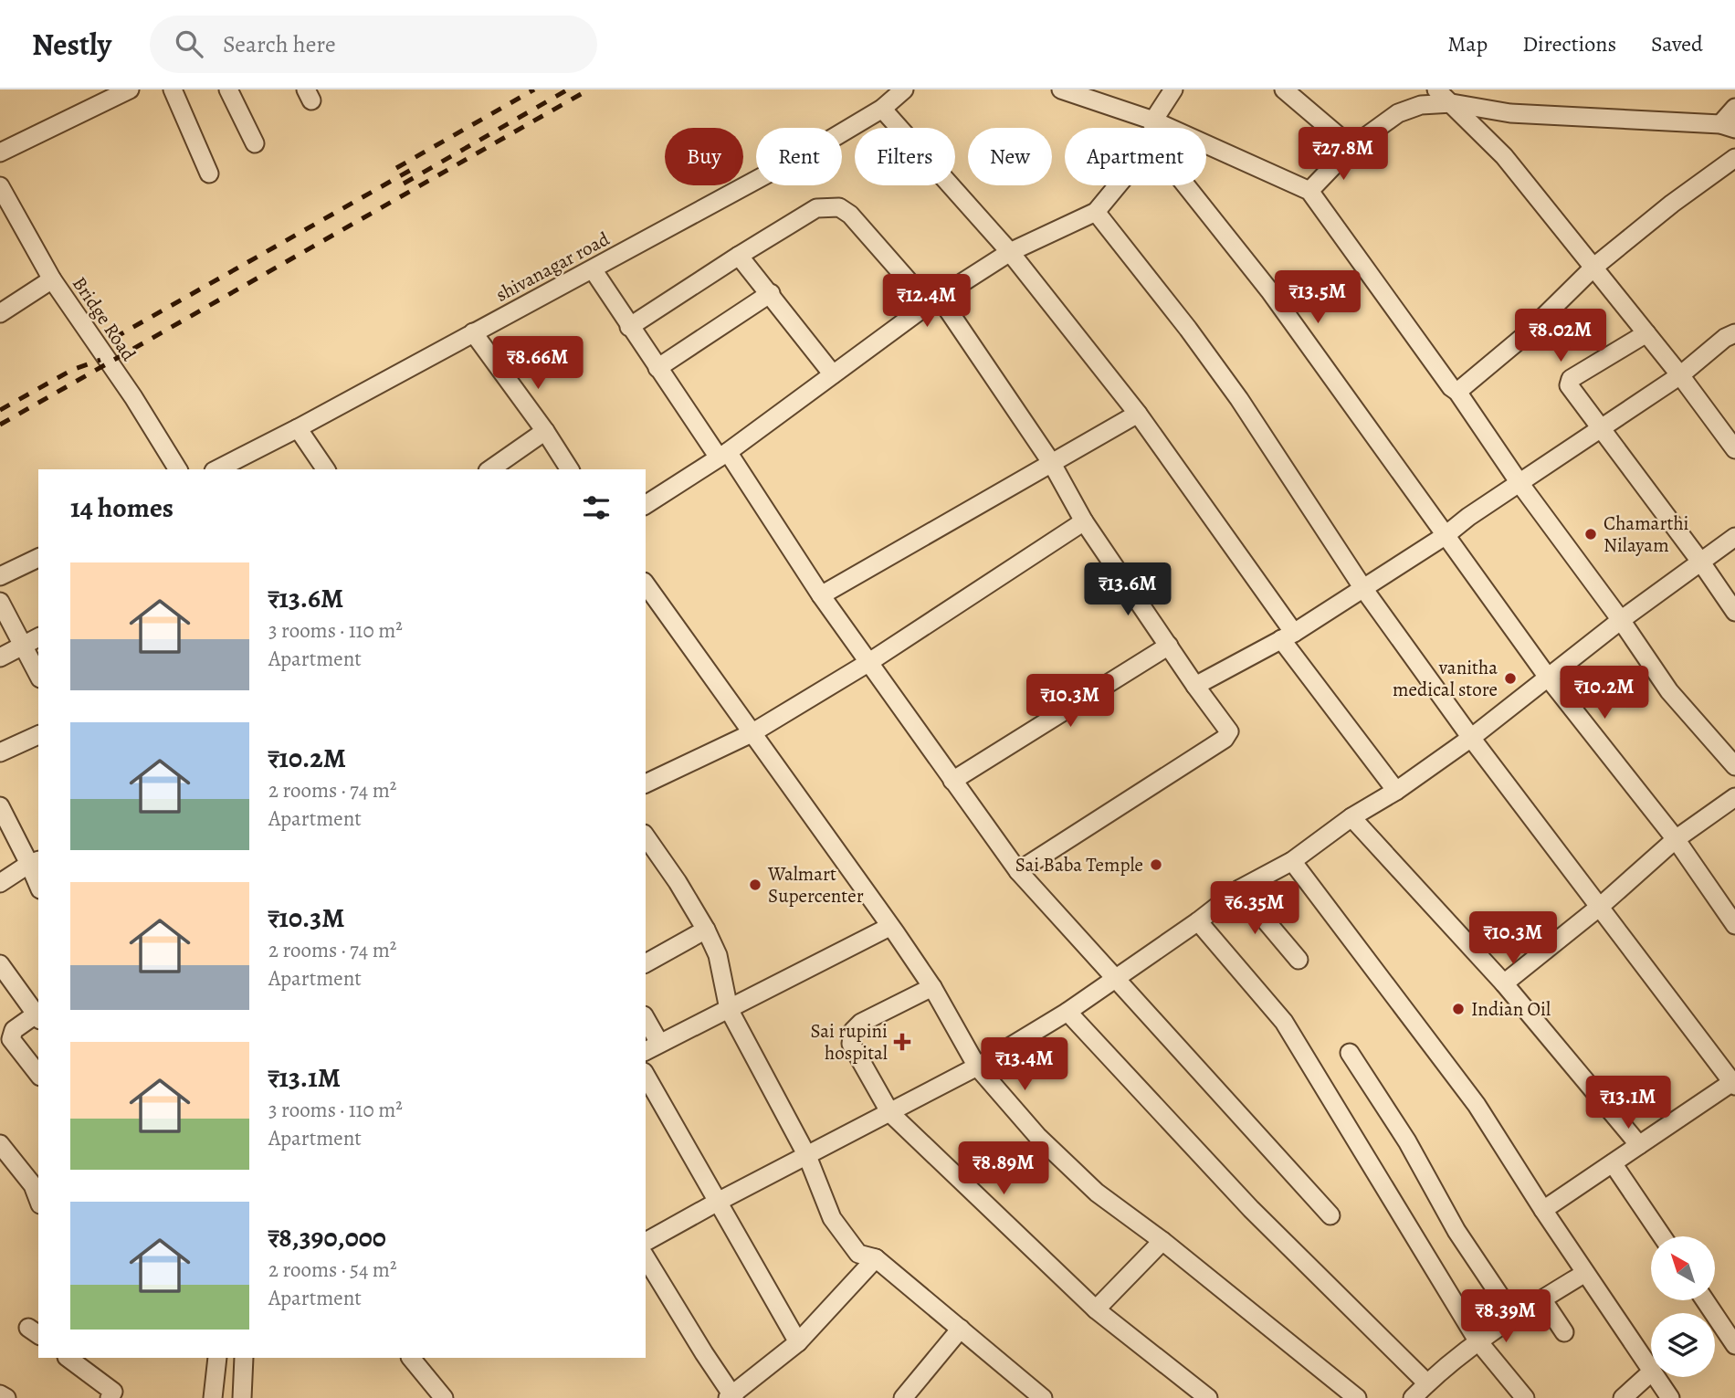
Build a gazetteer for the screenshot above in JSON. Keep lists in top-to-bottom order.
{
  "streets": {
    "street": ["shivanagar road", "Bridge Road"]
  },
  "places": {
    "other": [
      "Chamarthi Nilayam",
      "vanitha medical store",
      "Sai Baba Temple",
      "Walmart Supercenter",
      "Indian Oil"
    ],
    "health": ["Sai rupini hospital"]
  },
  "north": "top left",
  "page": {
    "header": "Nestly",
    "search": "Search here",
    "nav": ["Map", "Directions", "Saved"],
    "price": [
      "₹27.8M",
      "₹13.5M",
      "₹12.4M",
      "₹8.02M",
      "₹8.66M",
      "₹13.6M",
      "₹10.2M",
      "₹10.3M",
      "₹6.35M",
      "₹10.3M",
      "₹13.4M",
      "₹13.1M",
      "₹8.89M",
      "₹8.39M"
    ],
    "chip": [
      "Buy",
      "Rent",
      "Filters",
      "New",
      "Apartment"
    ],
    "heading": "14 homes",
    "list": [
      {
        "name": "₹13.6M",
        "note": "3 rooms · 110 m² · Apartment"
      },
      {
        "name": "₹10.2M",
        "note": "2 rooms · 74 m² · Apartment"
      },
      {
        "name": "₹10.3M",
        "note": "2 rooms · 74 m² · Apartment"
      },
      {
        "name": "₹13.1M",
        "note": "3 rooms · 110 m² · Apartment"
      },
      {
        "name": "₹8,390,000",
        "note": "2 rooms · 54 m² · Apartment"
      }
    ]
  }
}
